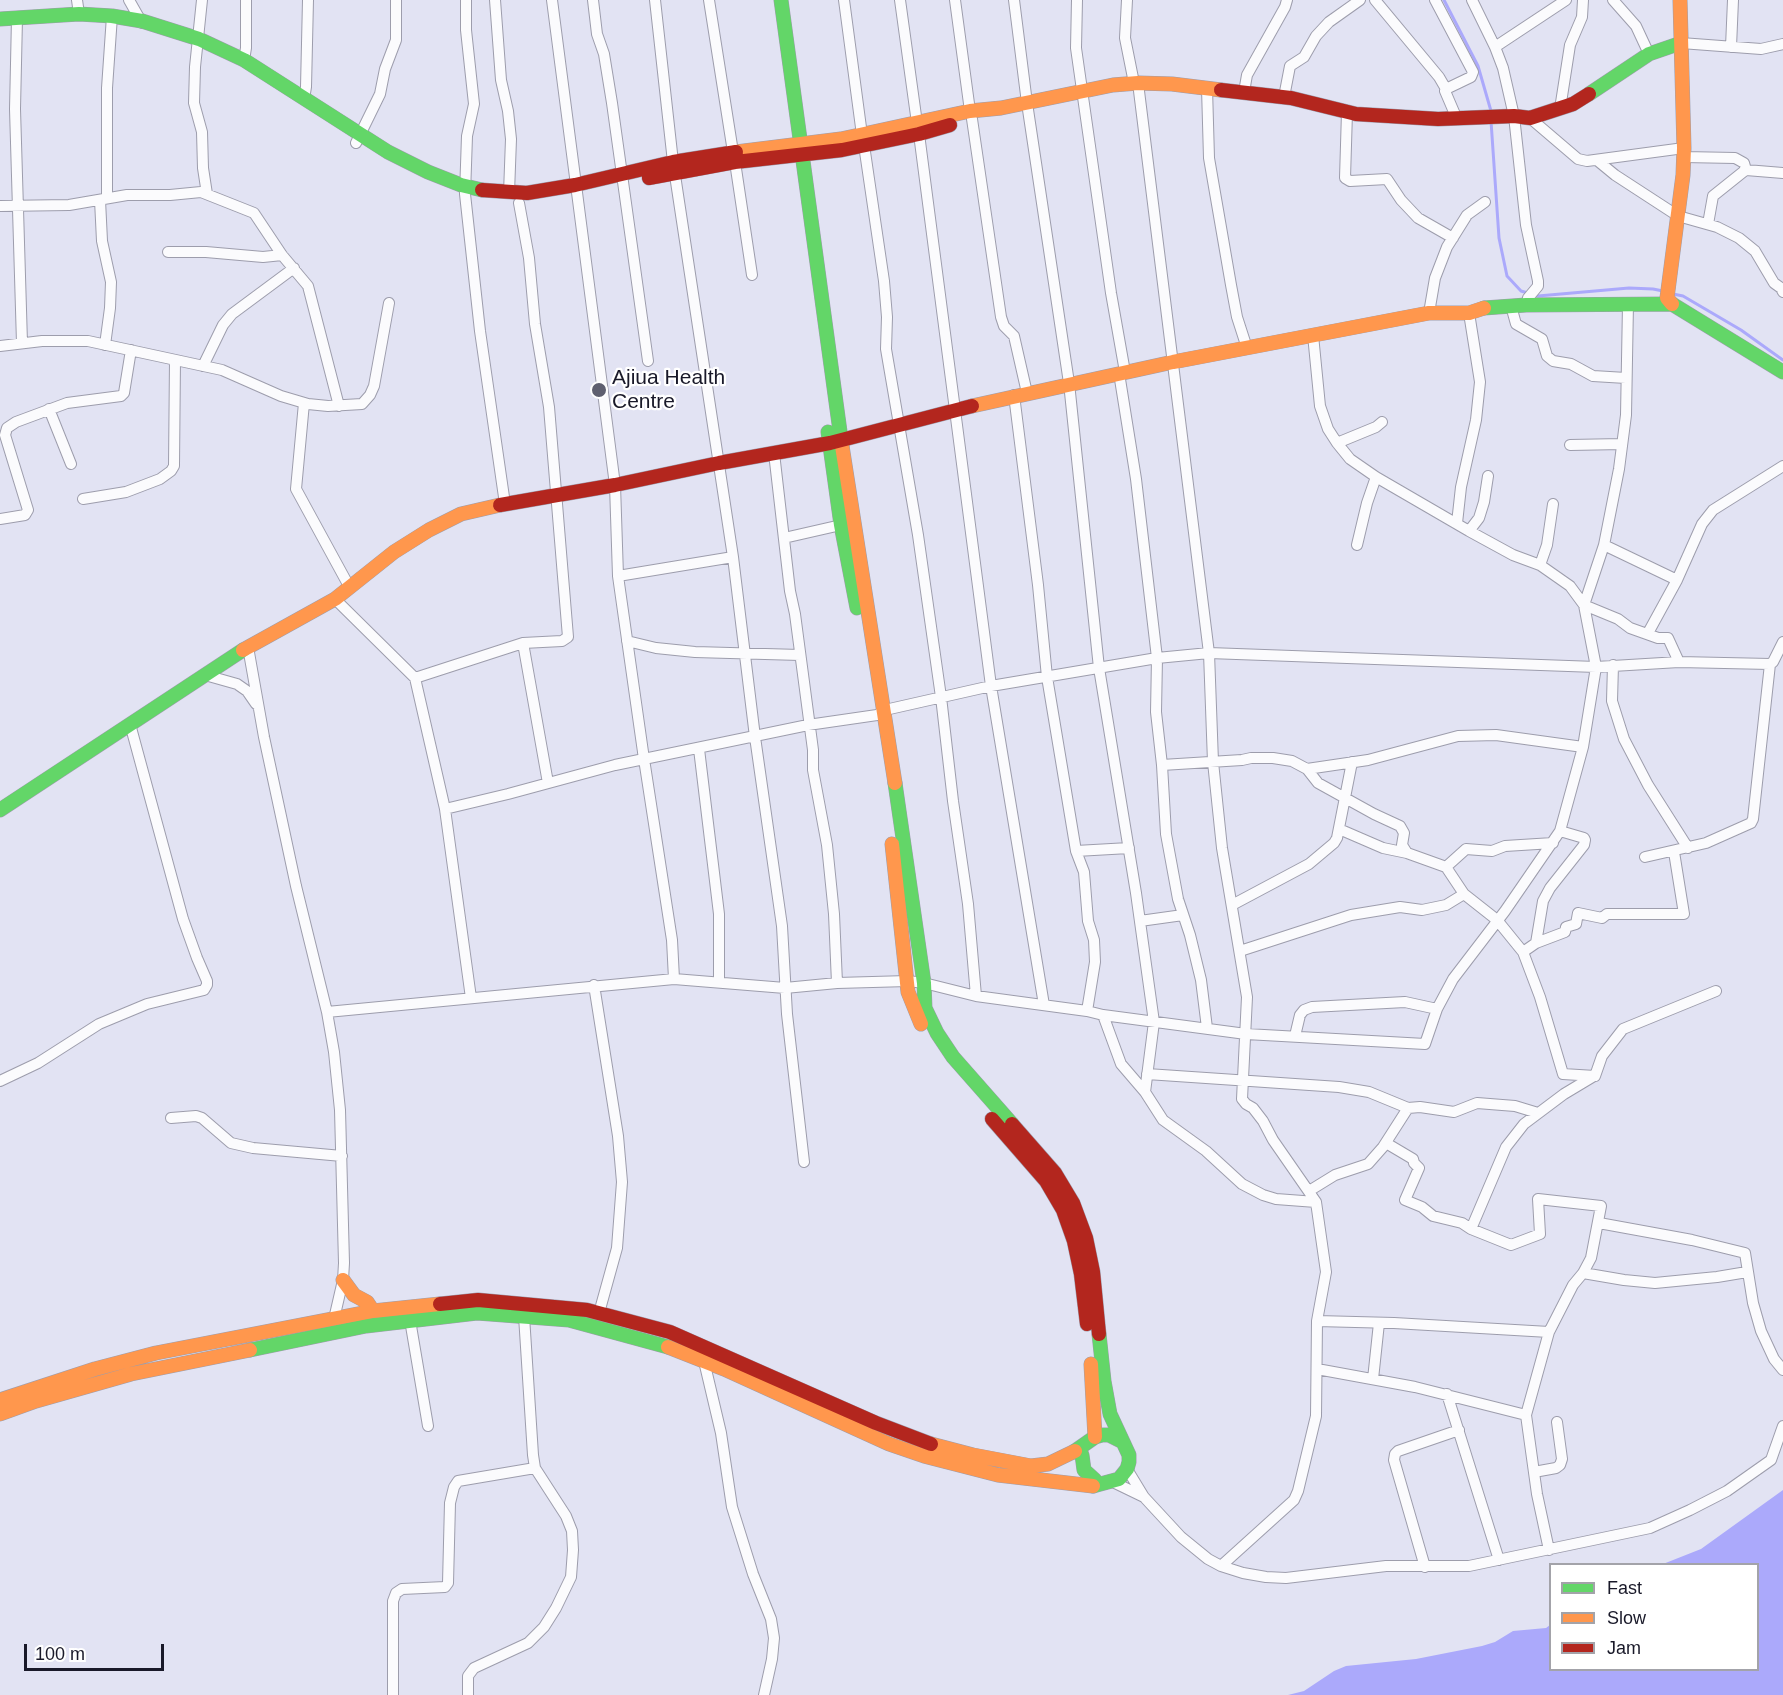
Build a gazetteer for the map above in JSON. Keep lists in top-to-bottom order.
{
  "places": ["Ajiua Health Centre"],
  "legend": ["Fast", "Slow", "Jam"],
  "scale_bar": "100 m"
}
